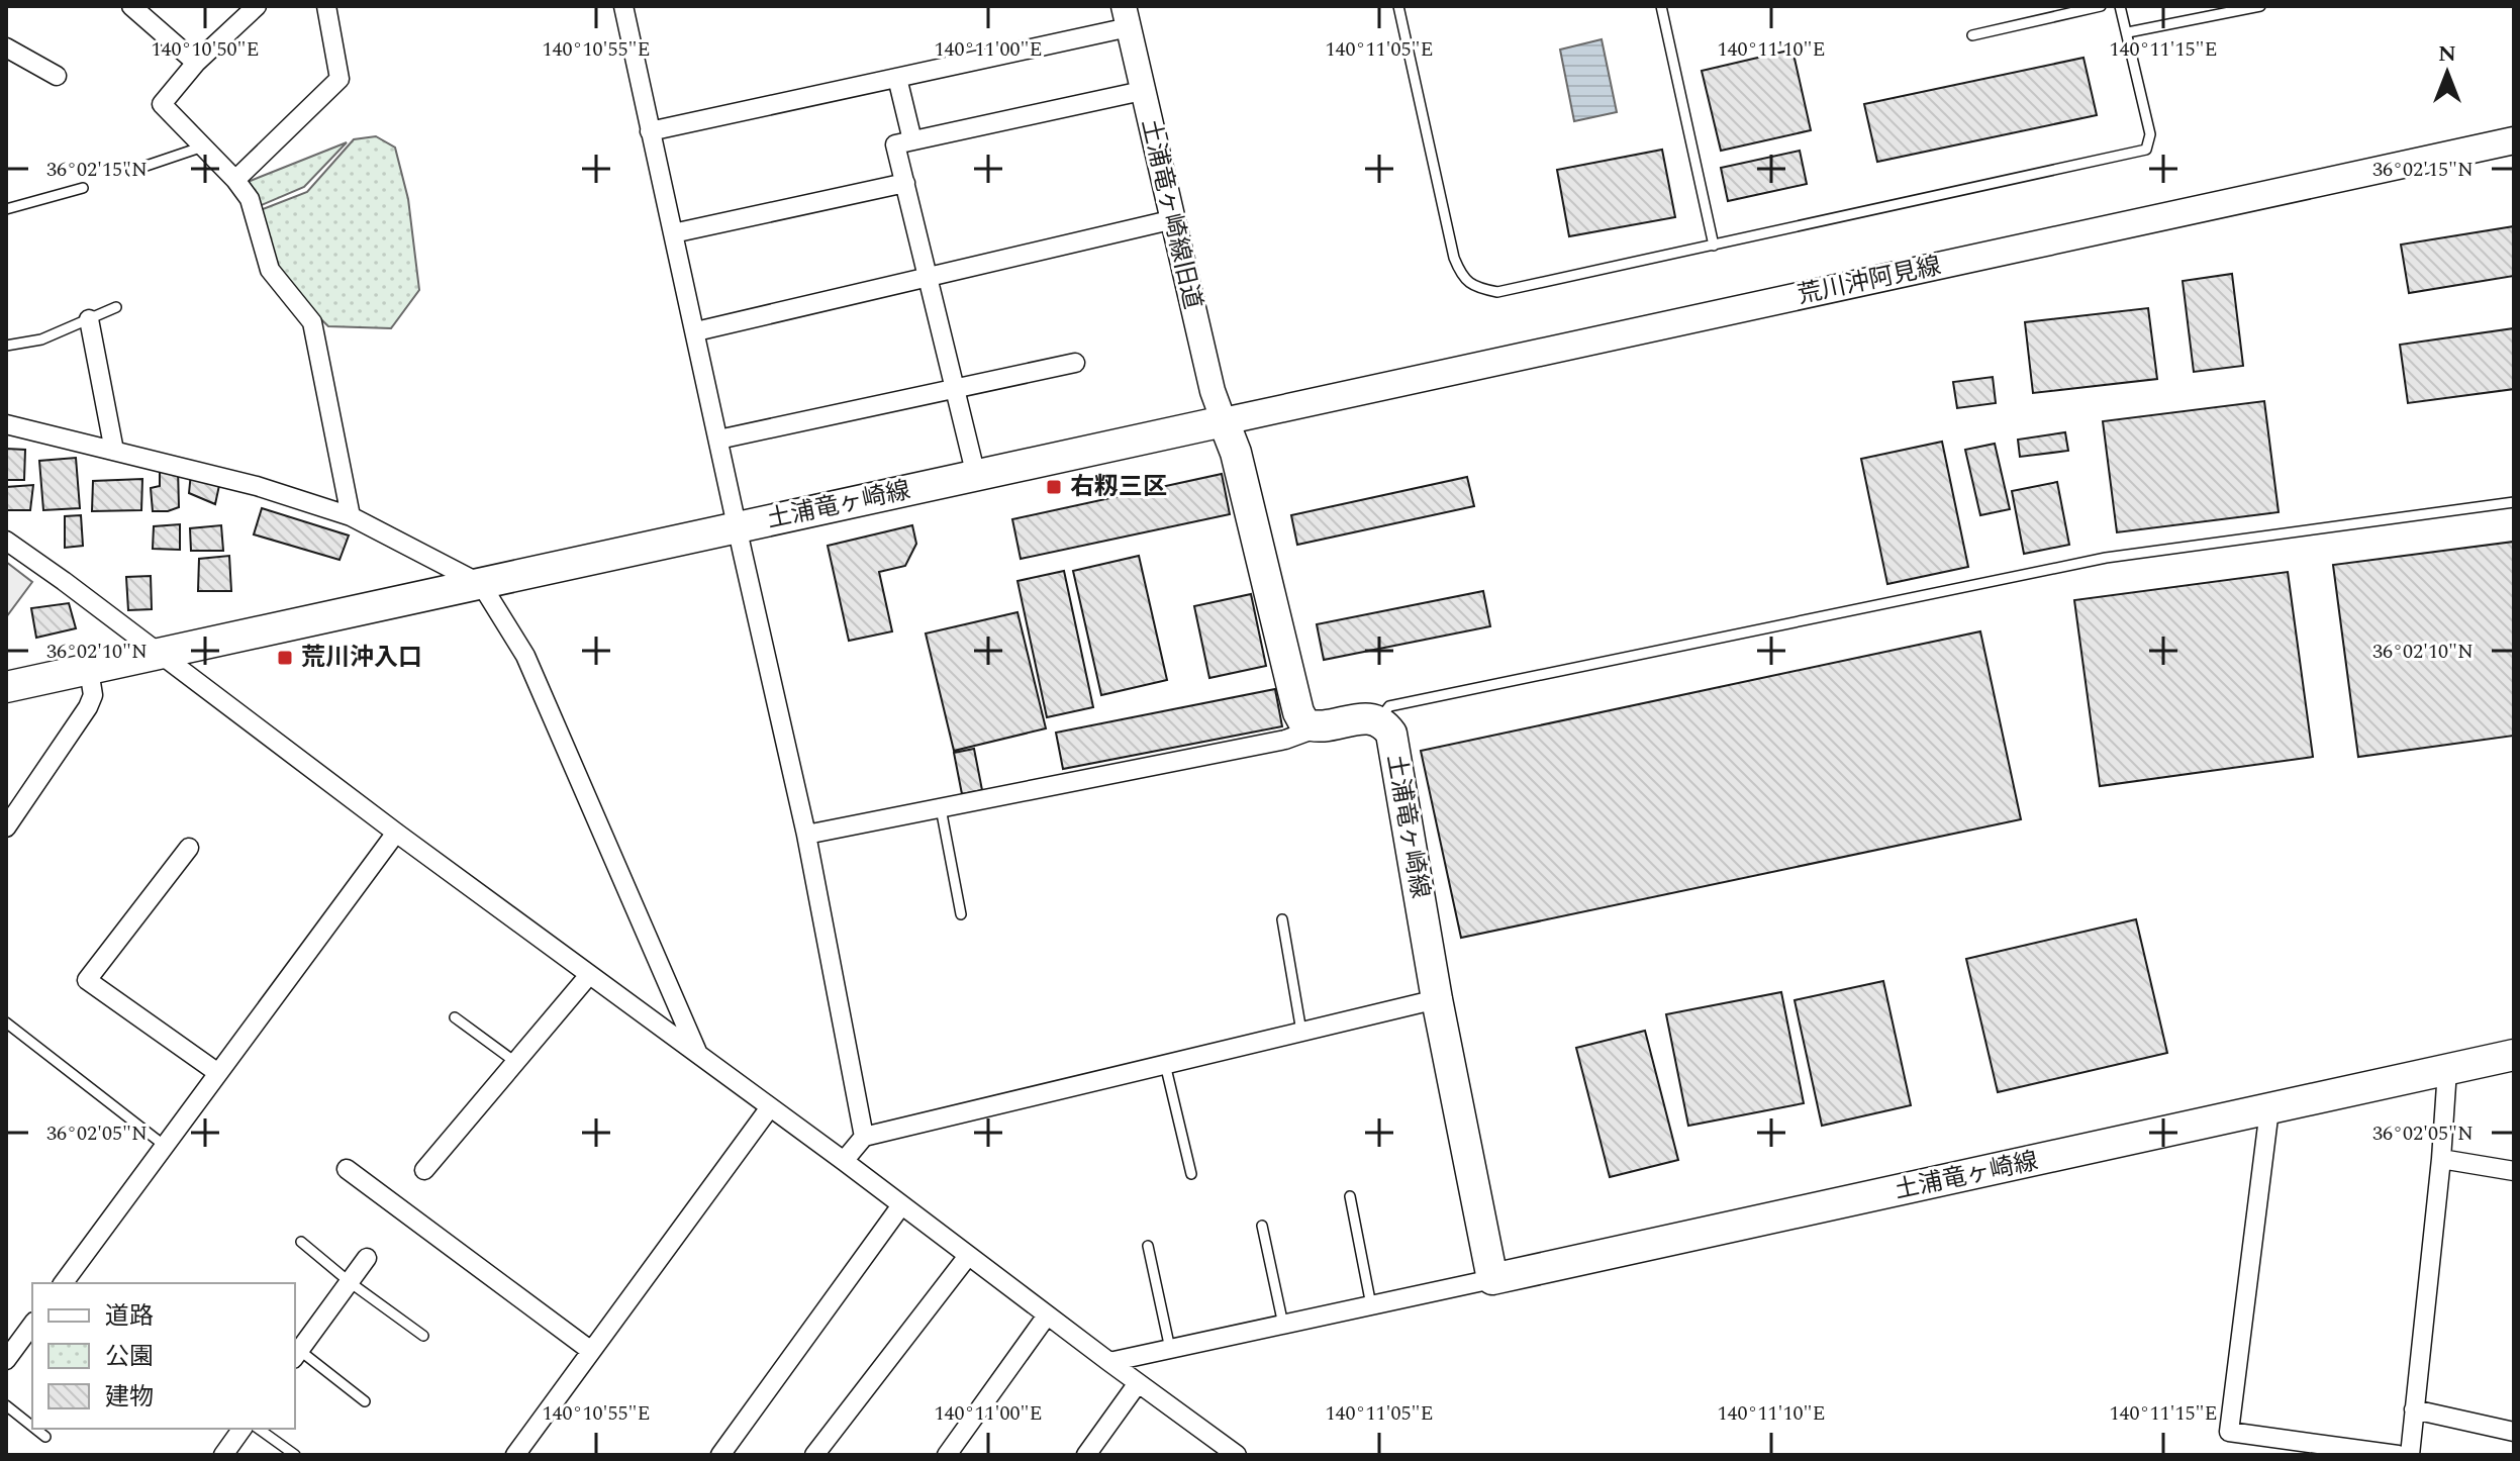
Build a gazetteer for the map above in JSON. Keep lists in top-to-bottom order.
{
  "streets": {
    "main road": ["荒川沖阿見線", "土浦竜ヶ崎線"],
    "street": ["土浦竜ヶ崎線旧道"]
  },
  "crossings": [
    ["土浦竜ヶ崎線旧道", "荒川沖阿見線"],
    ["土浦竜ヶ崎線旧道", "土浦竜ヶ崎線"],
    ["荒川沖阿見線", "土浦竜ヶ崎線"]
  ],
  "places": {
    "transit": ["右籾三区", "荒川沖入口"]
  },
  "legend": ["道路", "公園", "建物"],
  "north": "top",
  "coordinates": [
    "140°10'50\"E",
    "140°10'55\"E",
    "140°11'00\"E",
    "140°11'05\"E",
    "140°11'10\"E",
    "140°11'15\"E",
    "36°02'15\"N",
    "36°02'10\"N",
    "36°02'05\"N"
  ]
}
